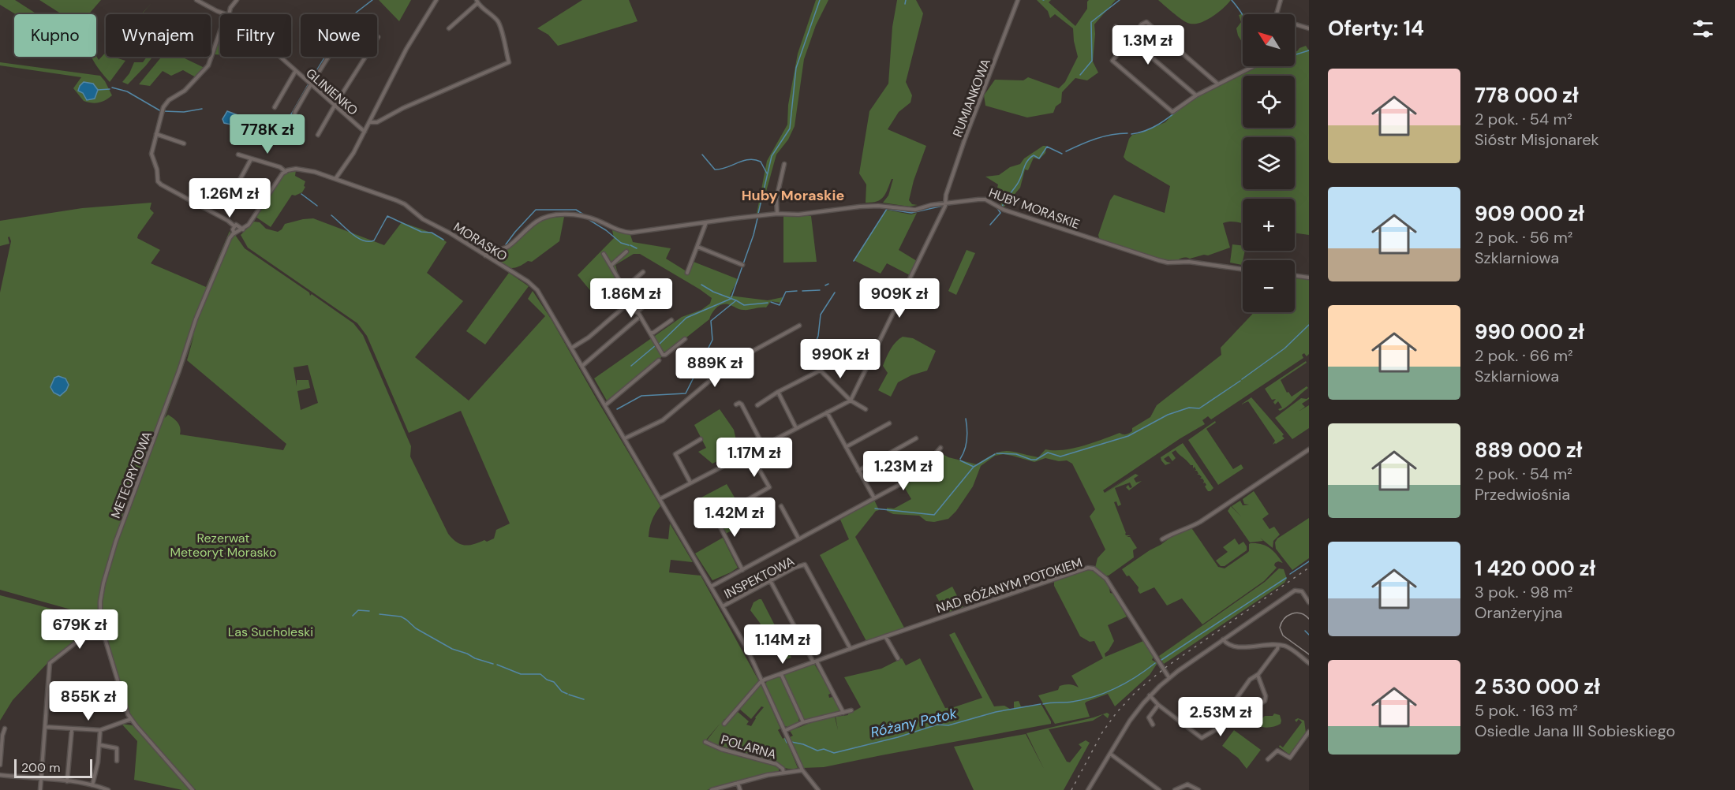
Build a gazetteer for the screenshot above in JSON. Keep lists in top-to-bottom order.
{
  "streets": {
    "street": [
      "GLINIENKO",
      "RUMIANKOWA",
      "HUBY MORASKIE",
      "MORASKO",
      "METEORYTOWA",
      "INSPEKTOWA",
      "NAD RÓŻANYM POTOKIEM",
      "POLARNA"
    ]
  },
  "crossings": [
    ["RUMIANKOWA", "HUBY MORASKIE"],
    ["HUBY MORASKIE", "MORASKO"],
    ["MORASKO", "INSPEKTOWA"],
    ["MORASKO", "NAD RÓŻANYM POTOKIEM"],
    ["INSPEKTOWA", "NAD RÓŻANYM POTOKIEM"]
  ],
  "districts": ["Huby Moraskie"],
  "water": ["Różany Potok"],
  "parks": ["Rezerwat Meteoryt Morasko", "Las Sucholeski"],
  "scale_bar": "200 m",
  "north": "top left",
  "page": {
    "heading": "Oferty: 14",
    "map_buttons": ["+", "−"],
    "chip": [
      "Kupno",
      "Wynajem",
      "Filtry",
      "Nowe"
    ],
    "price": [
      "1.3M zł",
      "778K zł",
      "1.26M zł",
      "1.86M zł",
      "909K zł",
      "990K zł",
      "889K zł",
      "1.17M zł",
      "1.23M zł",
      "1.42M zł",
      "679K zł",
      "1.14M zł",
      "855K zł",
      "2.53M zł"
    ],
    "list": [
      {
        "name": "778 000 zł",
        "note": "2 pok. · 54 m² · Sióstr Misjonarek"
      },
      {
        "name": "909 000 zł",
        "note": "2 pok. · 56 m² · Szklarniowa"
      },
      {
        "name": "990 000 zł",
        "note": "2 pok. · 66 m² · Szklarniowa"
      },
      {
        "name": "889 000 zł",
        "note": "2 pok. · 54 m² · Przedwiośnia"
      },
      {
        "name": "1 420 000 zł",
        "note": "3 pok. · 98 m² · Oranżeryjna"
      },
      {
        "name": "2 530 000 zł",
        "note": "5 pok. · 163 m² · Osiedle Jana III Sobieskiego"
      }
    ],
    "scale": "200 m"
  }
}
